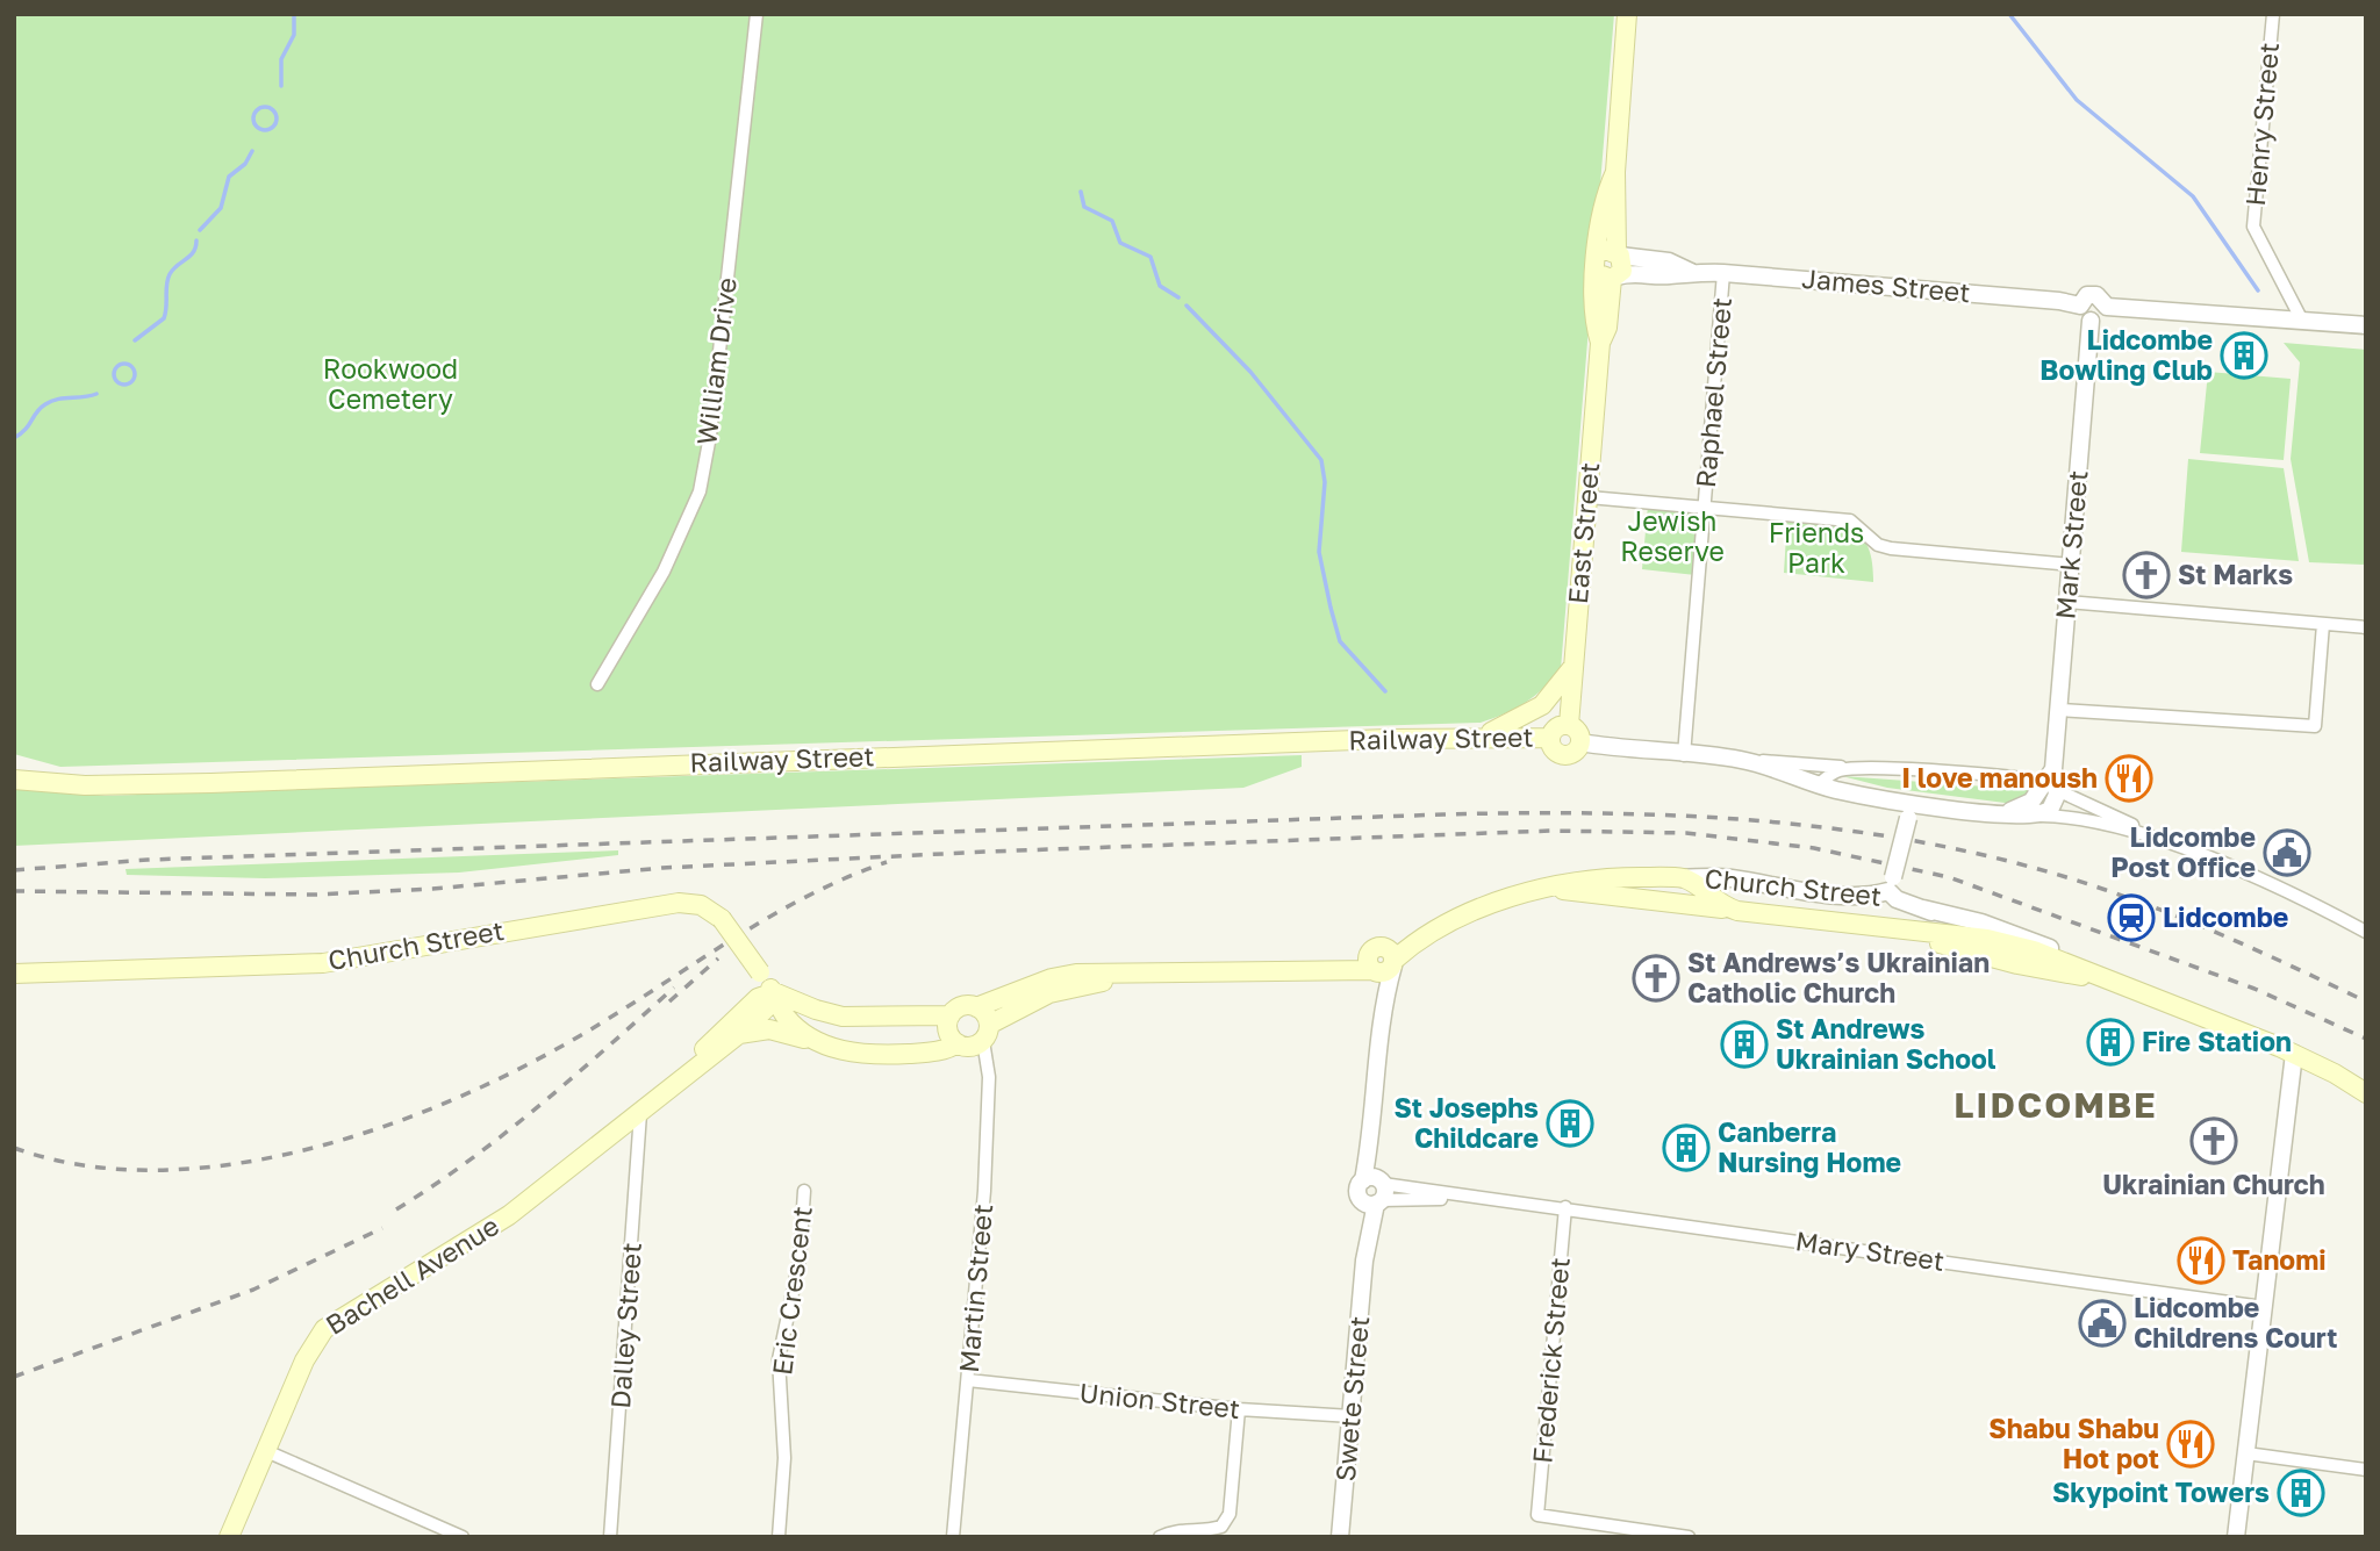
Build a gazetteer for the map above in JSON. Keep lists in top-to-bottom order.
{
  "streets": {
    "main road": [
      "East Street",
      "Railway Street",
      "Church Street",
      "Bachell Avenue"
    ],
    "street": [
      "Henry Street",
      "James Street",
      "William Drive",
      "Raphael Street",
      "Mark Street",
      "Mary Street",
      "Martin Street",
      "Eric Crescent",
      "Dalley Street",
      "Frederick Street",
      "Swete Street",
      "Union Street"
    ]
  },
  "crossings": [
    ["James Street", "Raphael Street"],
    ["James Street", "East Street"],
    ["James Street", "Mark Street"],
    ["East Street", "Railway Street"],
    ["Church Street", "Bachell Avenue"],
    ["Church Street", "Martin Street"],
    ["Church Street", "Swete Street"],
    ["Mary Street", "Frederick Street"],
    ["Mary Street", "Swete Street"],
    ["Bachell Avenue", "Dalley Street"],
    ["Martin Street", "Union Street"],
    ["Swete Street", "Union Street"]
  ],
  "districts": ["LIDCOMBE"],
  "parks": ["Rookwood Cemetery", "Jewish Reserve", "Friends Park"],
  "places": {
    "building": [
      "Lidcombe Bowling Club",
      "Fire Station",
      "St Andrews Ukrainian School",
      "St Josephs Childcare",
      "Canberra Nursing Home",
      "Skypoint Towers"
    ],
    "church": ["St Marks", "St Andrews’s Ukrainian Catholic Church", "Ukrainian Church"],
    "restaurant": ["I love manoush", "Tanomi", "Shabu Shabu Hot pot"],
    "public building": ["Lidcombe Post Office", "Lidcombe Childrens Court"],
    "station": ["Lidcombe"]
  }
}
